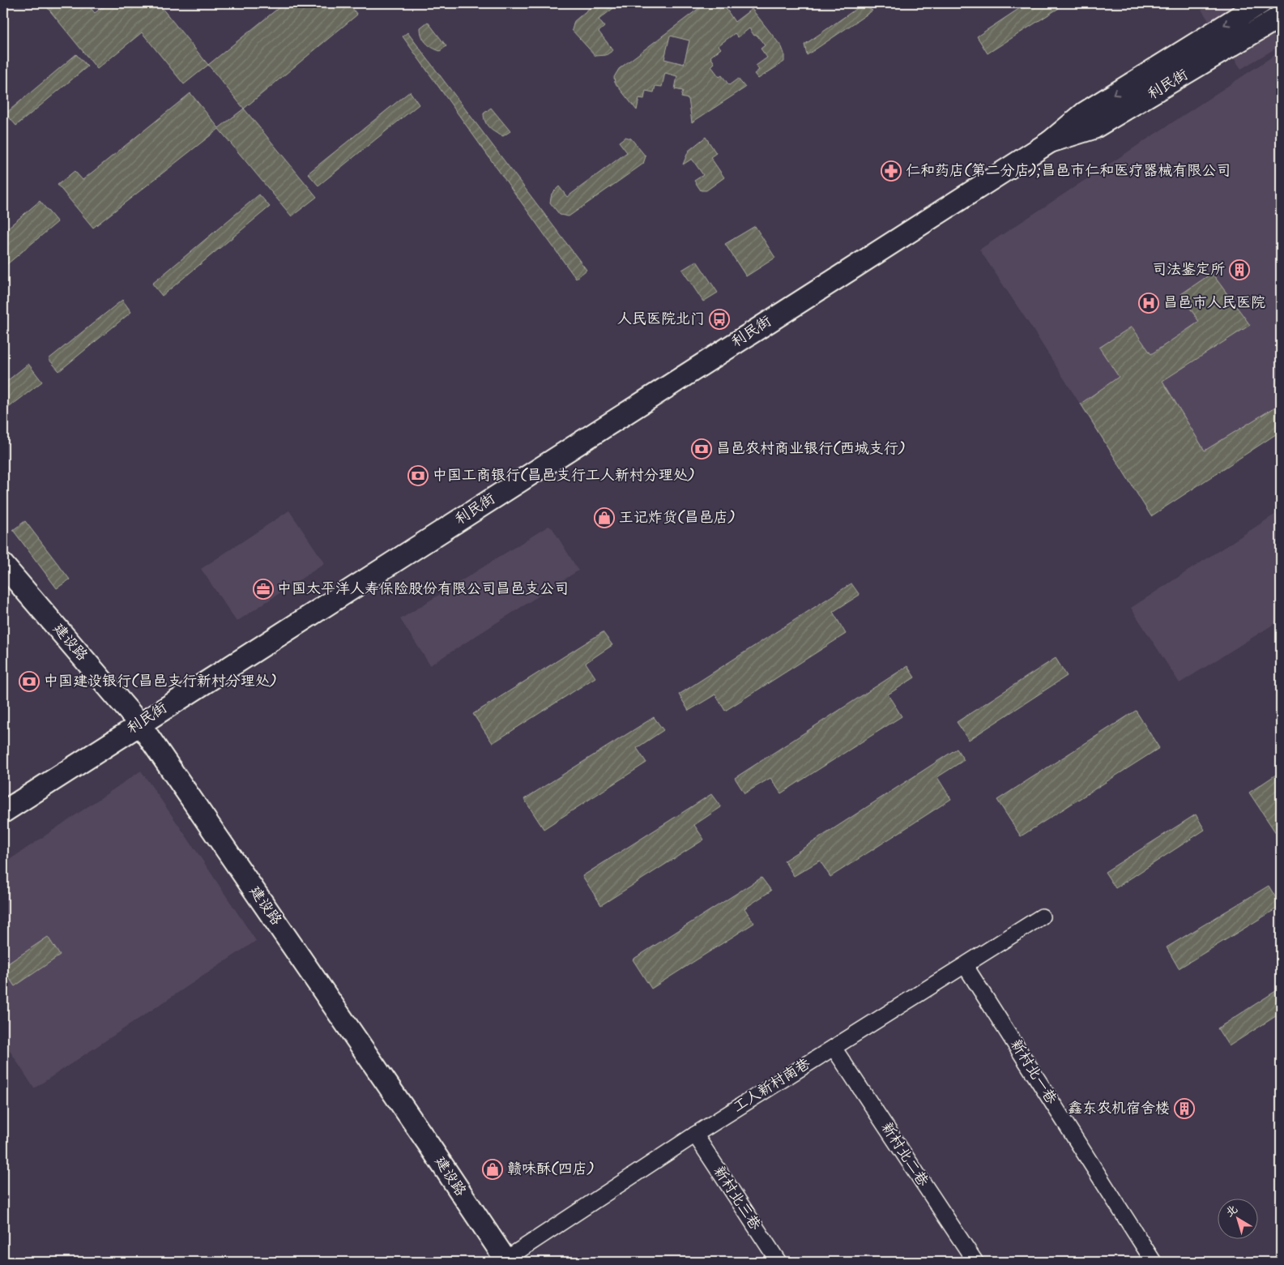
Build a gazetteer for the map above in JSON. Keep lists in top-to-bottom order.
{
  "streets": {
    "street": [
      "利民街",
      "建设路",
      "新村北一巷",
      "工人新村南巷",
      "新村北二巷",
      "新村北三巷"
    ]
  },
  "crossings": [
    ["利民街", "建设路"],
    ["建设路", "工人新村南巷"],
    ["新村北一巷", "工人新村南巷"],
    ["工人新村南巷", "新村北二巷"],
    ["工人新村南巷", "新村北三巷"]
  ],
  "places": {
    "pharmacy": ["仁和药店(第二分店);昌邑市仁和医疗器械有限公司"],
    "building": ["司法鉴定所", "鑫东农机宿舍楼"],
    "hospital": ["昌邑市人民医院"],
    "bus stop": ["人民医院北门"],
    "bank": ["昌邑农村商业银行(西城支行)", "中国工商银行(昌邑支行工人新村分理处)", "中国建设银行(昌邑支行新村分理处)"],
    "shop": ["王记炸货(昌邑店)", "赣味酥(四店)"],
    "office": ["中国太平洋人寿保险股份有限公司昌邑支公司"]
  },
  "north": "top left"
}
